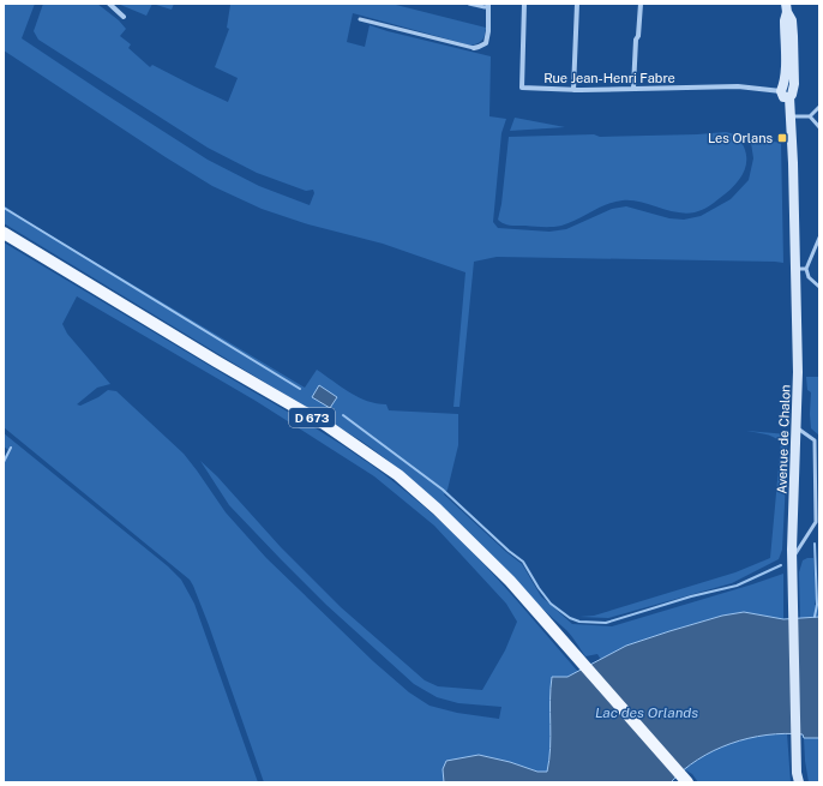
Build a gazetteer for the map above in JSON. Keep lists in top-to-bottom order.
{
  "streets": {
    "main road": ["D 673", "Avenue de Chalon"],
    "street": ["Rue Jean-Henri Fabre"]
  },
  "crossings": [
    ["Rue Jean-Henri Fabre", "Avenue de Chalon"]
  ],
  "water": ["Lac des Orlands"],
  "places": {
    "transit": ["Les Orlans"]
  }
}
